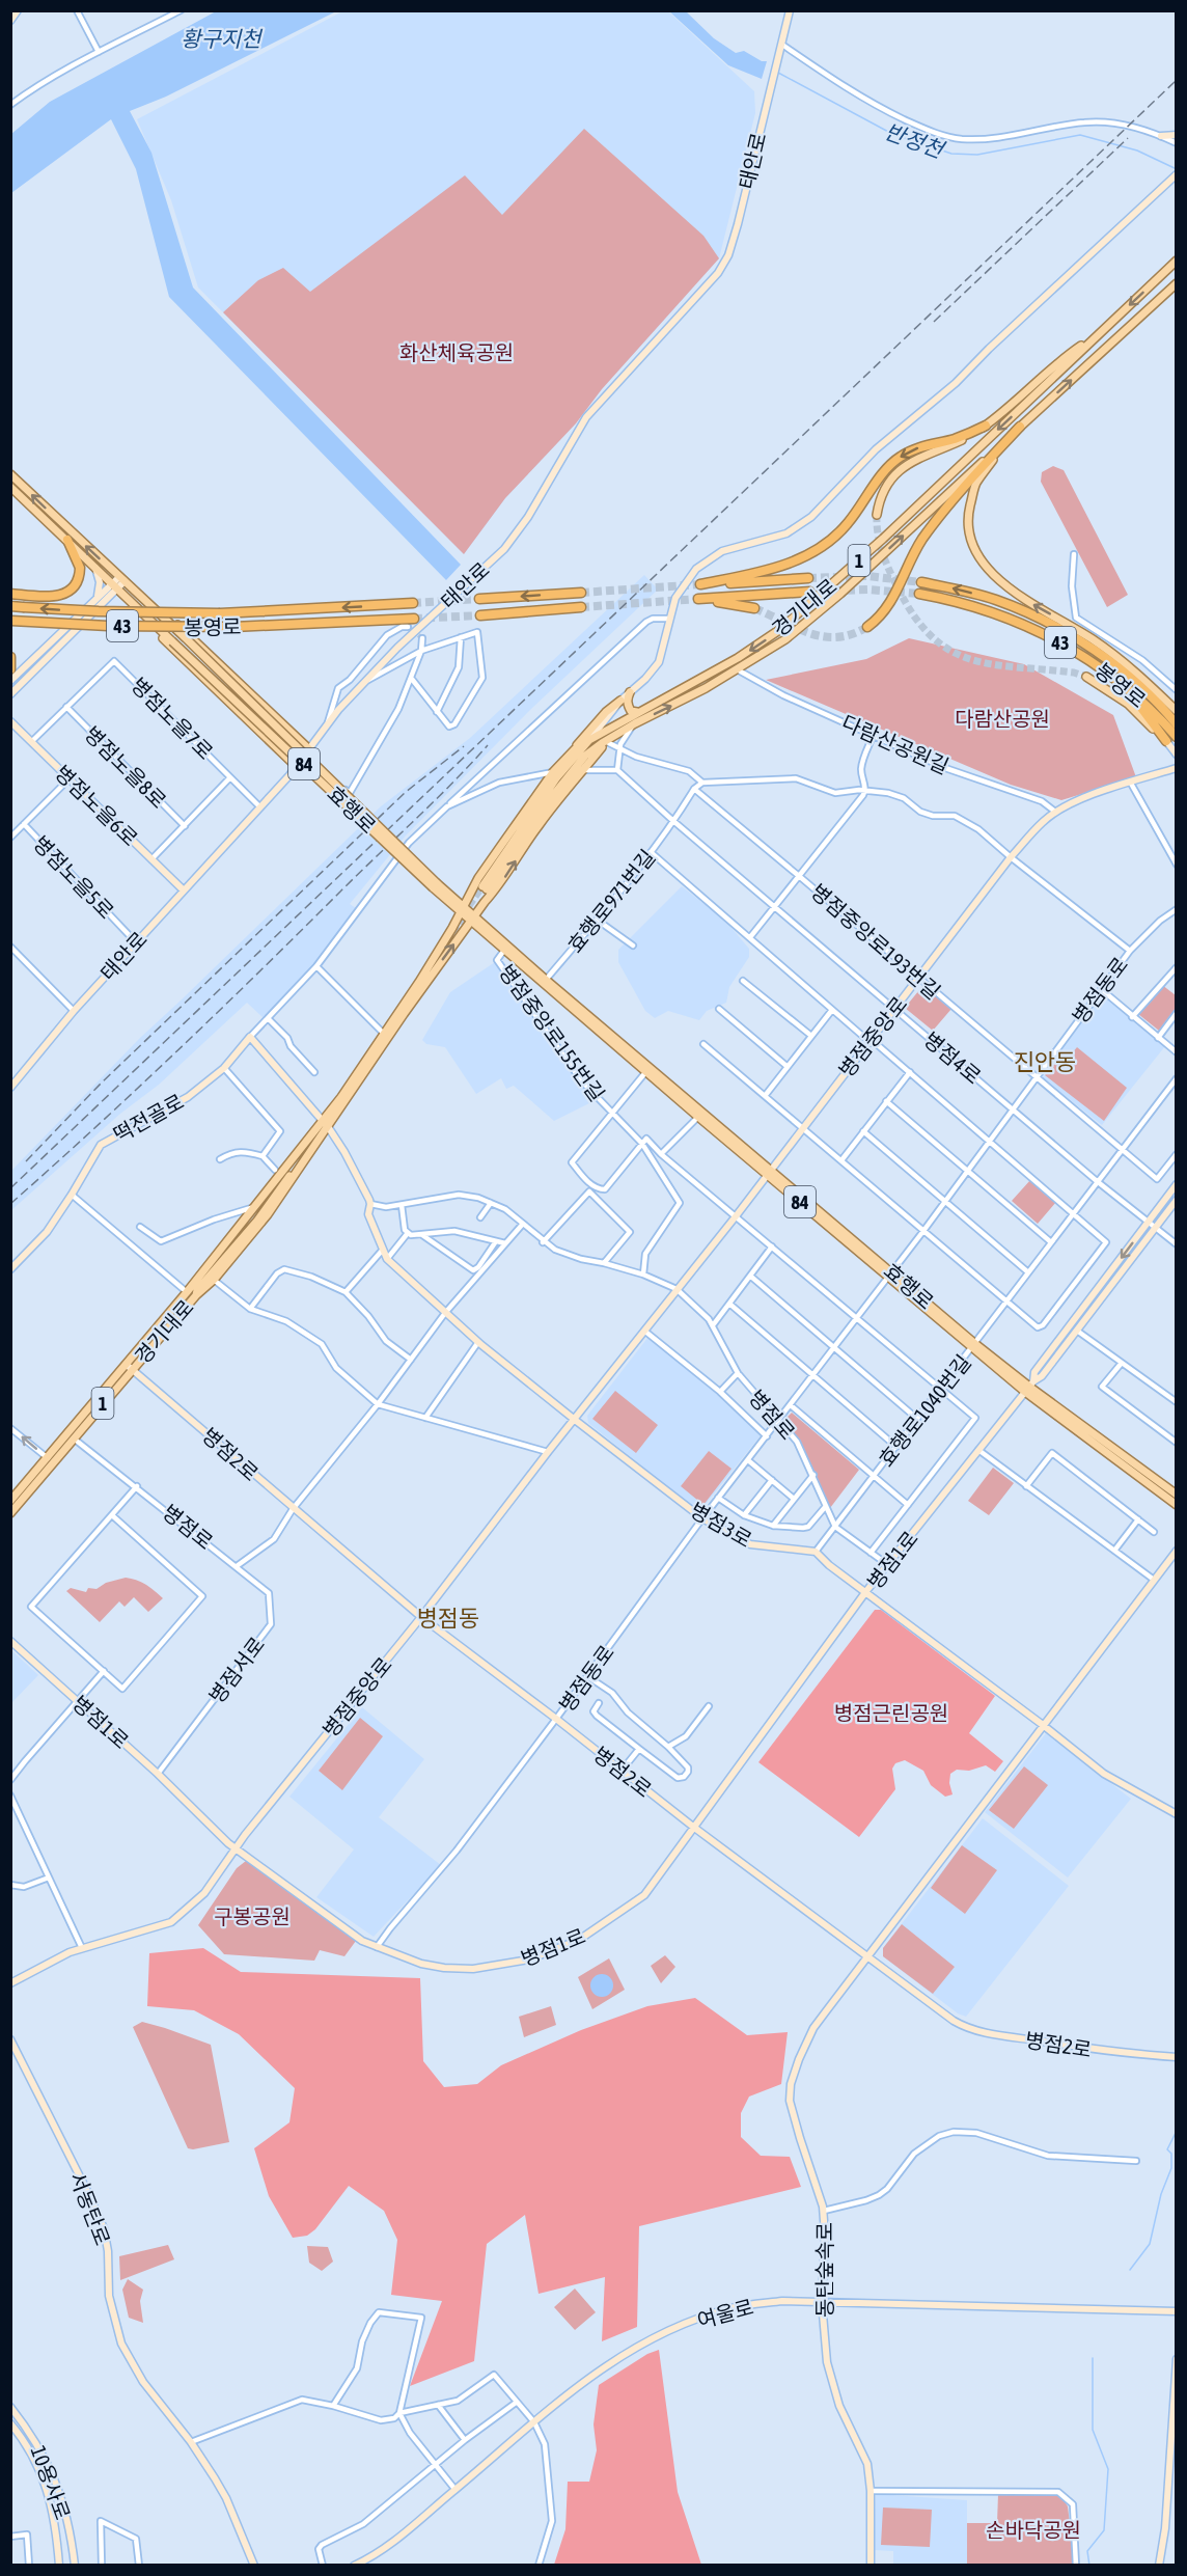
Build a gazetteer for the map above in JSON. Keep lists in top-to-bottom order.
{
  "streets": {
    "highway": ["43", "봉영로"],
    "main road": [
      "1",
      "경기대로",
      "84",
      "효행로"
    ],
    "street": [
      "태안로",
      "병점노을7로",
      "다람산공원길",
      "병점노을8로",
      "병점노을6로",
      "병점노을5로",
      "효행로971번길",
      "병점중앙로193번길",
      "병점동로",
      "병점중앙로155번길",
      "병점중앙로",
      "병점4로",
      "떡전골로",
      "효행로1040번길",
      "병점로",
      "병점2로",
      "병점3로",
      "병점1로",
      "병점서로",
      "서동탄로",
      "동탄숲속로",
      "여울로",
      "10용사로"
    ]
  },
  "crossings": [
    ["태안로", "병점노을6로"],
    ["태안로", "병점노을5로"],
    ["경기대로", "다람산공원길"],
    ["경기대로", "효행로"],
    ["경기대로", "병점로"],
    ["경기대로", "병점2로"],
    ["병점노을7로", "병점노을8로"],
    ["병점노을7로", "병점노을6로"],
    ["다람산공원길", "병점중앙로"],
    ["84", "효행로"],
    ["효행로", "효행로971번길"],
    ["효행로", "병점동로"],
    ["효행로", "병점중앙로155번길"],
    ["효행로", "병점중앙로"],
    ["효행로", "효행로1040번길"],
    ["효행로", "병점1로"],
    ["효행로971번길", "병점4로"],
    ["병점중앙로193번길", "병점동로"],
    ["병점중앙로193번길", "병점중앙로"],
    ["병점중앙로193번길", "효행로1040번길"],
    ["병점동로", "병점중앙로155번길"],
    ["병점동로", "병점4로"],
    ["병점동로", "병점로"],
    ["병점동로", "병점2로"],
    ["병점동로", "병점3로"],
    ["병점동로", "병점1로"],
    ["병점중앙로155번길", "병점중앙로"],
    ["병점중앙로155번길", "병점로"],
    ["병점중앙로", "병점4로"],
    ["병점중앙로", "병점로"],
    ["병점중앙로", "병점2로"],
    ["병점중앙로", "병점3로"],
    ["병점중앙로", "병점1로"],
    ["병점4로", "효행로1040번길"],
    ["병점4로", "병점1로"],
    ["효행로1040번길", "병점로"],
    ["효행로1040번길", "병점3로"],
    ["병점로", "병점3로"],
    ["병점로", "병점1로"],
    ["병점로", "병점서로"],
    ["병점2로", "병점1로"],
    ["병점2로", "동탄숲속로"],
    ["병점1로", "병점서로"],
    ["동탄숲속로", "여울로"]
  ],
  "districts": ["진안동", "병점동"],
  "water": ["황구지천", "반정천"],
  "parks": [
    "화산체육공원",
    "다람산공원",
    "병점근린공원",
    "구봉공원",
    "손바닥공원"
  ]
}
